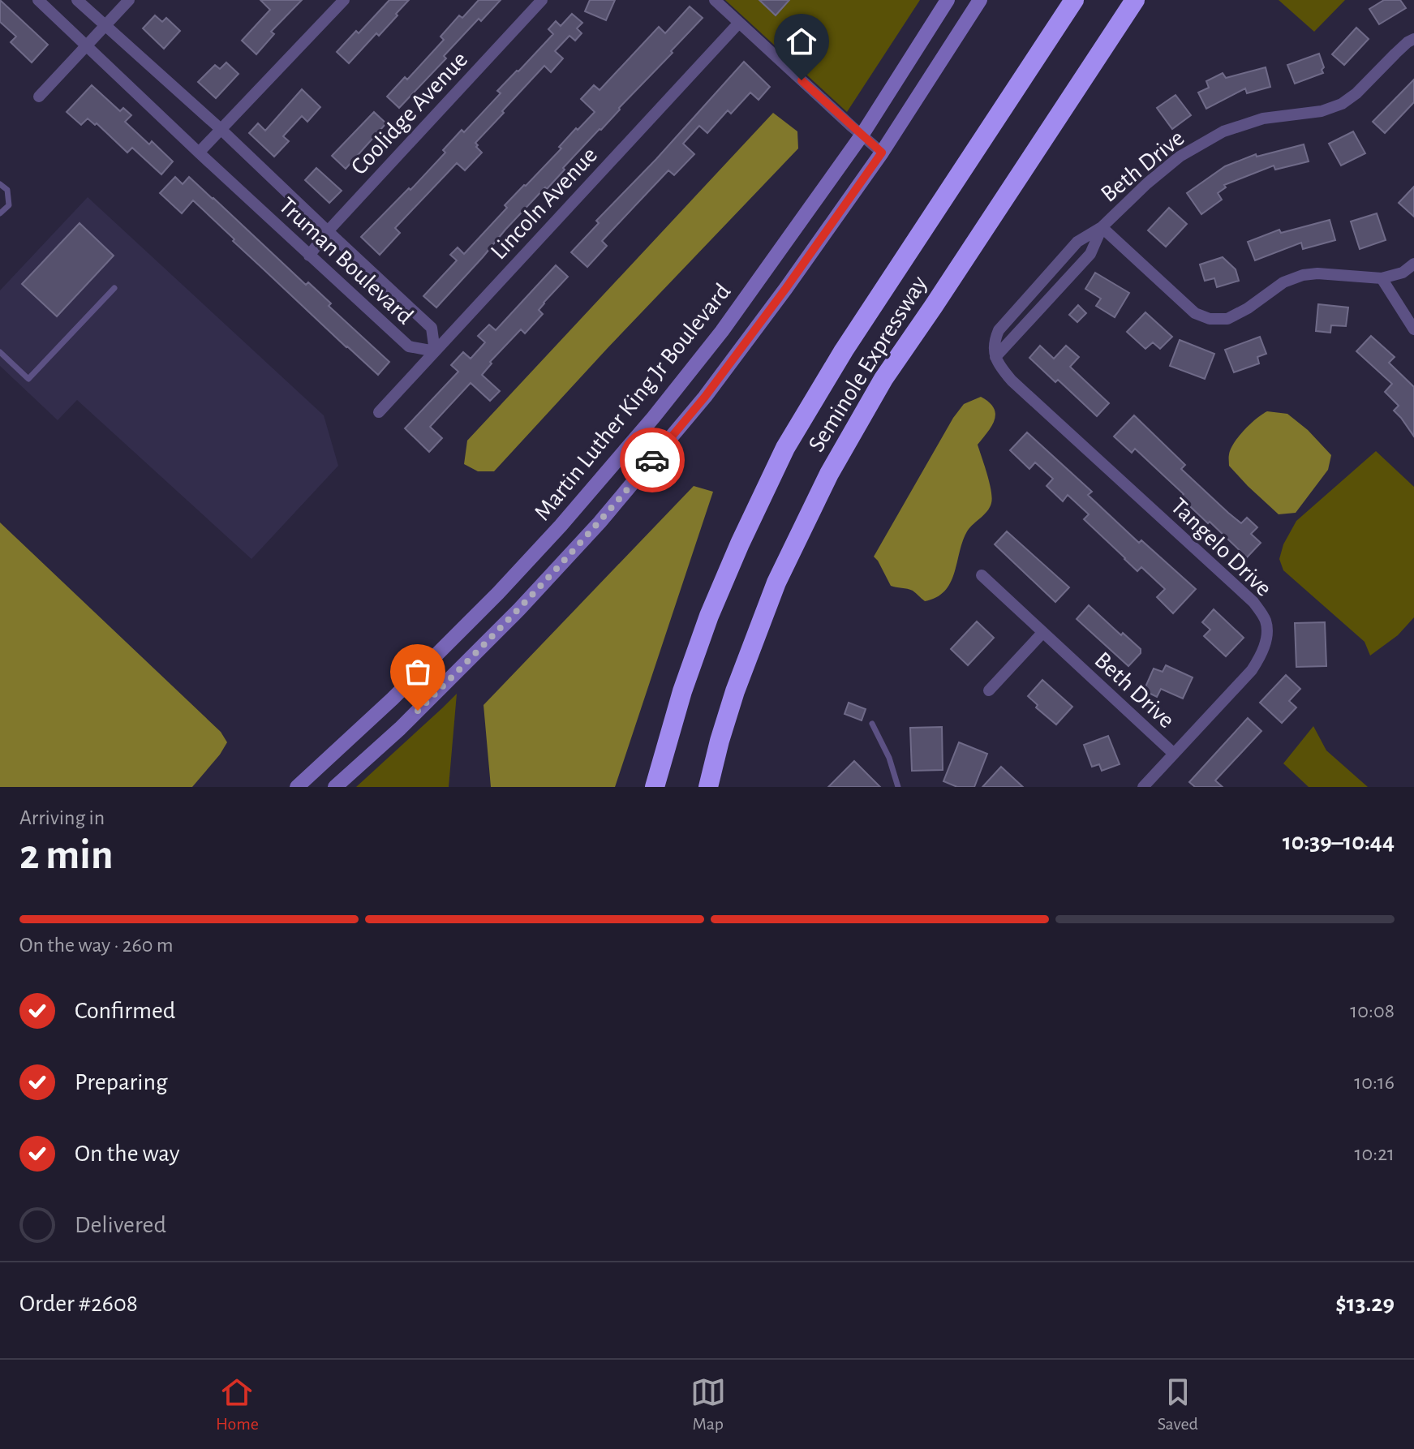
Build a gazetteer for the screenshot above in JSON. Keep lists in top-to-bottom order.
{
  "streets": {
    "highway": ["Seminole Expressway"],
    "main road": ["Martin Luther King Jr Boulevard"],
    "street": [
      "Coolidge Avenue",
      "Beth Drive",
      "Lincoln Avenue",
      "Truman Boulevard",
      "Tangelo Drive"
    ]
  },
  "crossings": [
    ["Coolidge Avenue", "Truman Boulevard"],
    ["Beth Drive", "Tangelo Drive"],
    ["Lincoln Avenue", "Truman Boulevard"]
  ],
  "page": {
    "heading": ["2 min", "Arriving in", "10:39–10:44"],
    "panel": ["Order #2608", "$13.29"],
    "bar": "On the way · 260 m",
    "list": [
      ["Confirmed", "10:08"],
      ["Preparing", "10:16"],
      ["On the way", "10:21"],
      "Delivered"
    ],
    "tabs": ["Home", "Map", "Saved"]
  }
}
